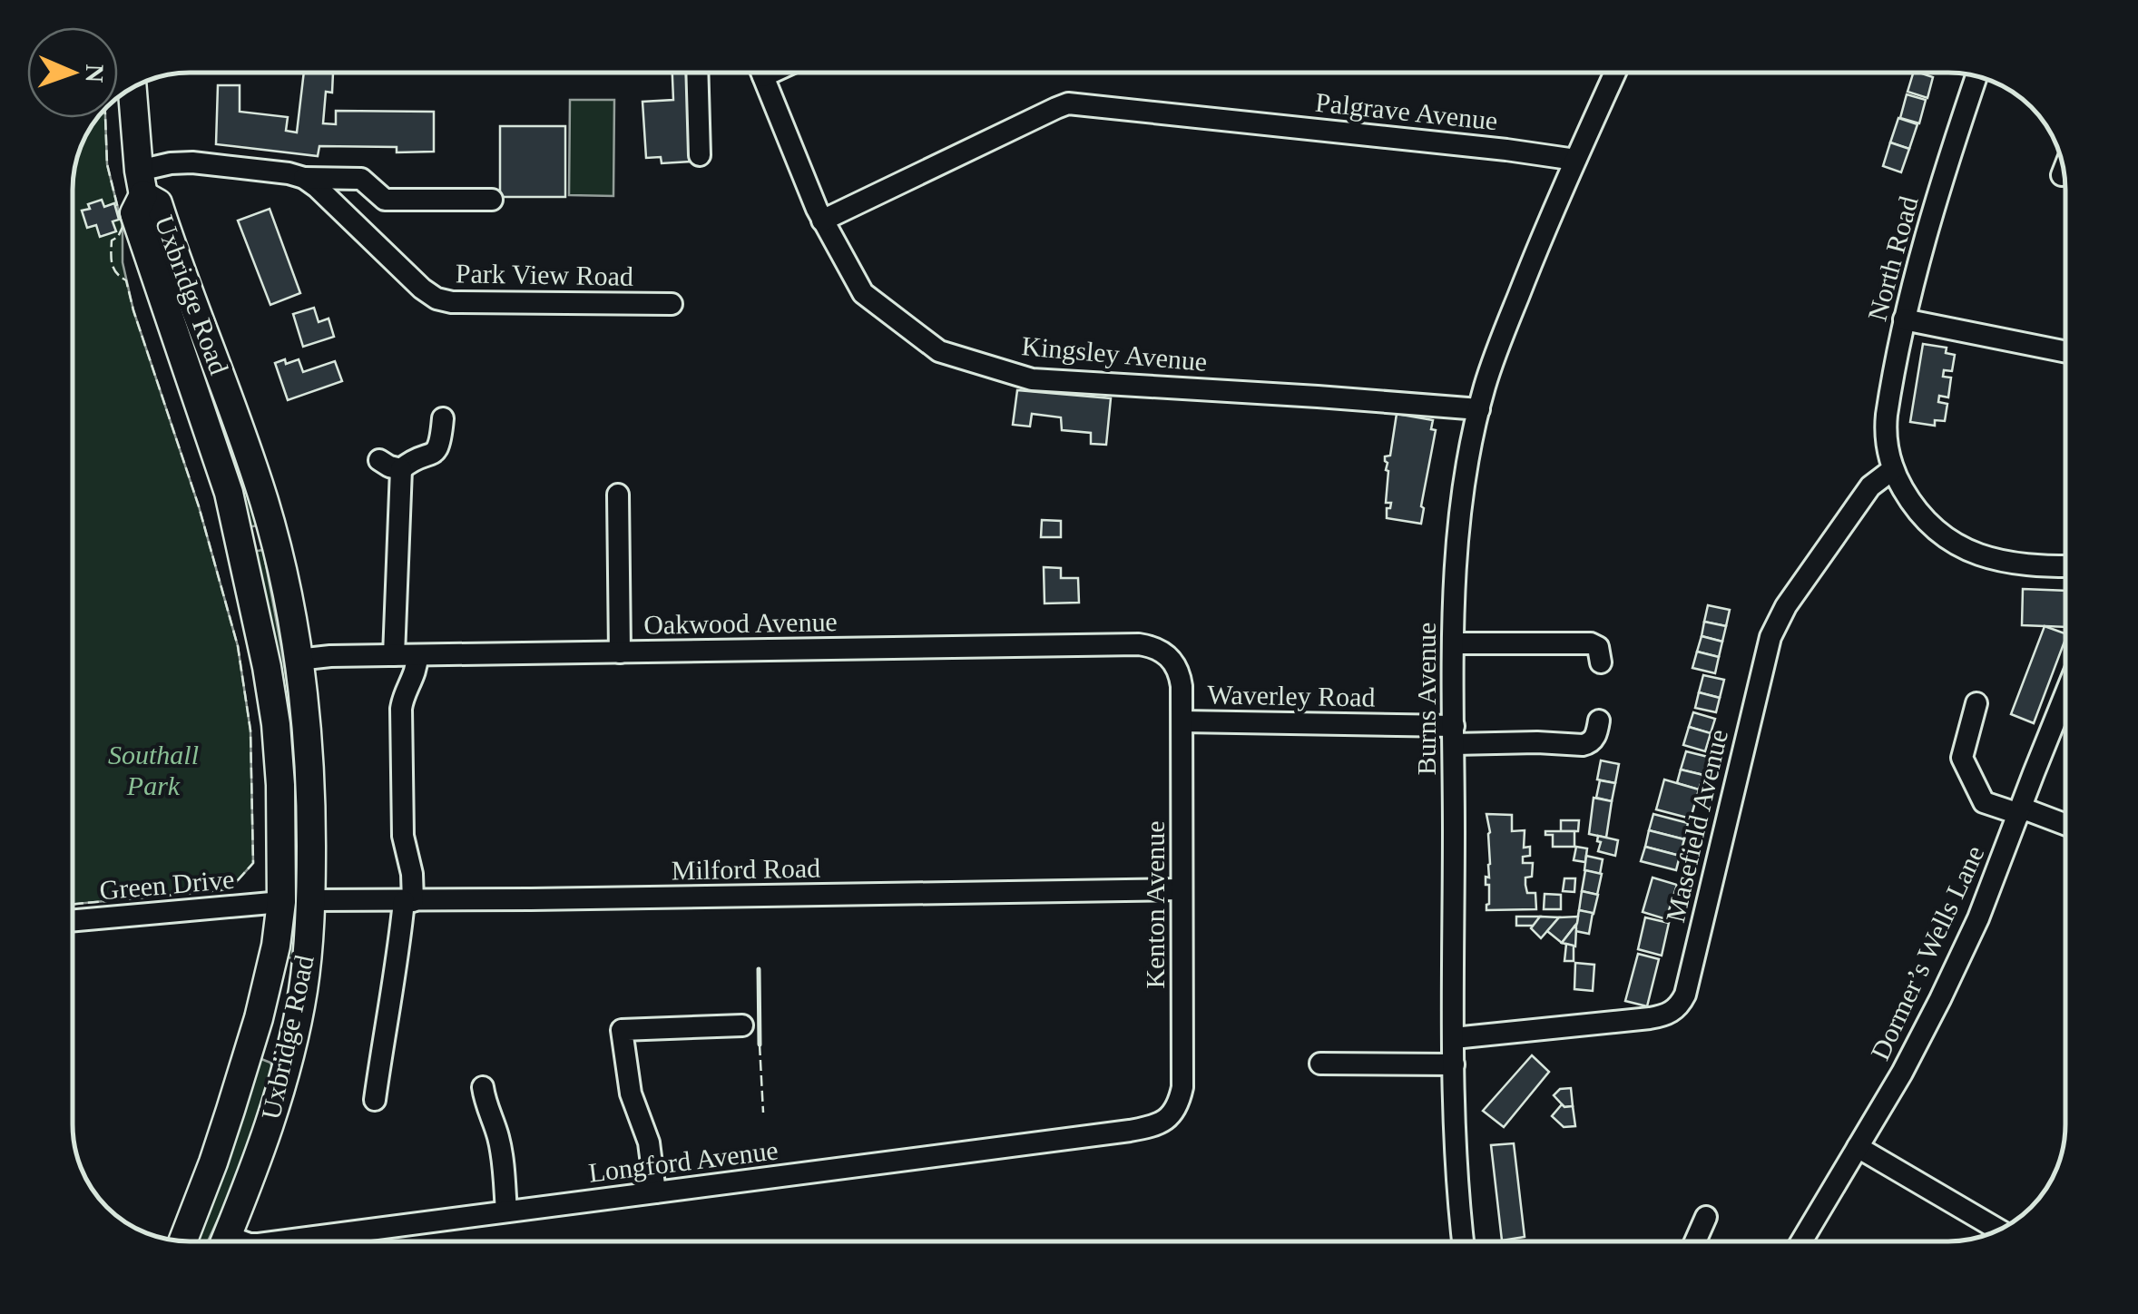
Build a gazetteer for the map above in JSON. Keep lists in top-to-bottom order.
{
  "streets": {
    "main road": ["Uxbridge Road"],
    "street": [
      "Palgrave Avenue",
      "North Road",
      "Park View Road",
      "Kingsley Avenue",
      "Oakwood Avenue",
      "Waverley Road",
      "Burns Avenue",
      "Masefield Avenue",
      "Milford Road",
      "Green Drive",
      "Kenton Avenue",
      "Dormer’s Wells Lane",
      "Longford Avenue"
    ]
  },
  "crossings": [
    ["Palgrave Avenue", "Kingsley Avenue"],
    ["Palgrave Avenue", "Burns Avenue"],
    ["North Road", "Masefield Avenue"],
    ["Uxbridge Road", "Oakwood Avenue"],
    ["Uxbridge Road", "Milford Road"],
    ["Uxbridge Road", "Green Drive"],
    ["Kingsley Avenue", "Burns Avenue"],
    ["Oakwood Avenue", "Kenton Avenue"],
    ["Waverley Road", "Burns Avenue"],
    ["Waverley Road", "Kenton Avenue"],
    ["Burns Avenue", "Masefield Avenue"],
    ["Milford Road", "Kenton Avenue"],
    ["Kenton Avenue", "Longford Avenue"]
  ],
  "parks": ["Southall Park"],
  "north": "right"
}
